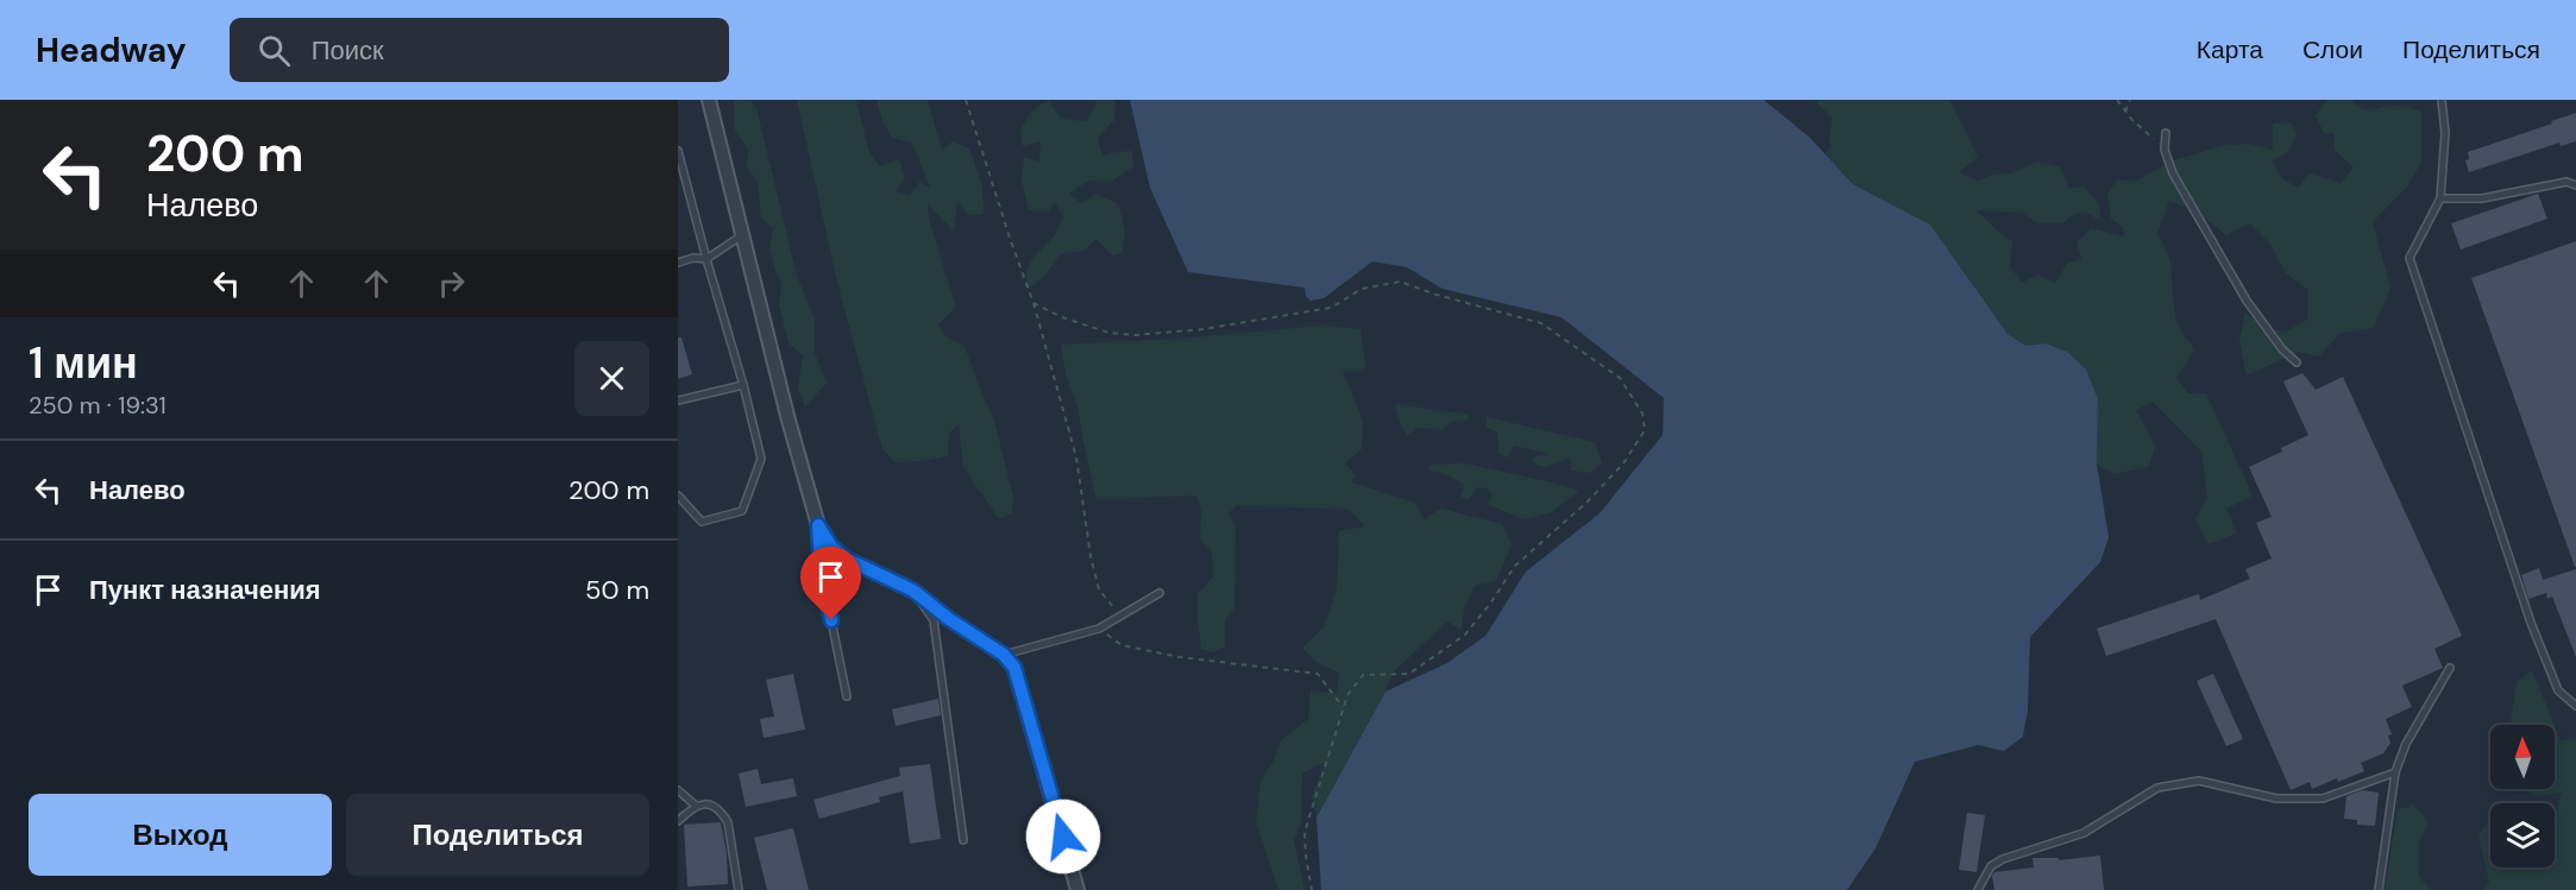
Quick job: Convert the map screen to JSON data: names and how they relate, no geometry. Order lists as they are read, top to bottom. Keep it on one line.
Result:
{"north":"top","page":{"header":"Headway","search":"Поиск","nav":["Карта","Слои","Поделиться"],"turn":["200 m","Налево"],"heading":["1 мин","250 m · 19:31"],"list":[{"name":"Налево","value":"200 m"},{"name":"Пункт назначения","value":"50 m"}],"buttons":["Выход","Поделиться"]}}
